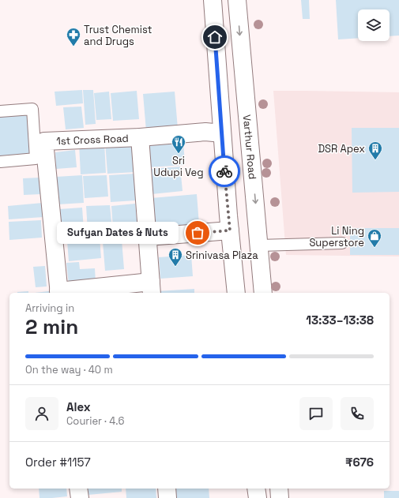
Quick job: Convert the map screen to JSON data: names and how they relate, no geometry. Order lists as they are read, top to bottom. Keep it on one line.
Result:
{"streets":{"street":["1st Cross Road","Varthur Road"]},"crossings":[["1st Cross Road","Varthur Road"]],"places":{"pharmacy":["Trust Chemist and Drugs"],"restaurant":["Sri Udupi Veg"],"building":["DSR Apex","Srinivasa Plaza"],"other":["Sufyan Dates & Nuts"],"shop":["Li Ning Superstore"]},"page":{"bubble":"Sufyan Dates & Nuts","heading":["2 min","Arriving in","13:33–13:38"],"panel":["Alex","Courier · 4.6","Order #1157","₹676"],"bar":"On the way · 40 m"}}
